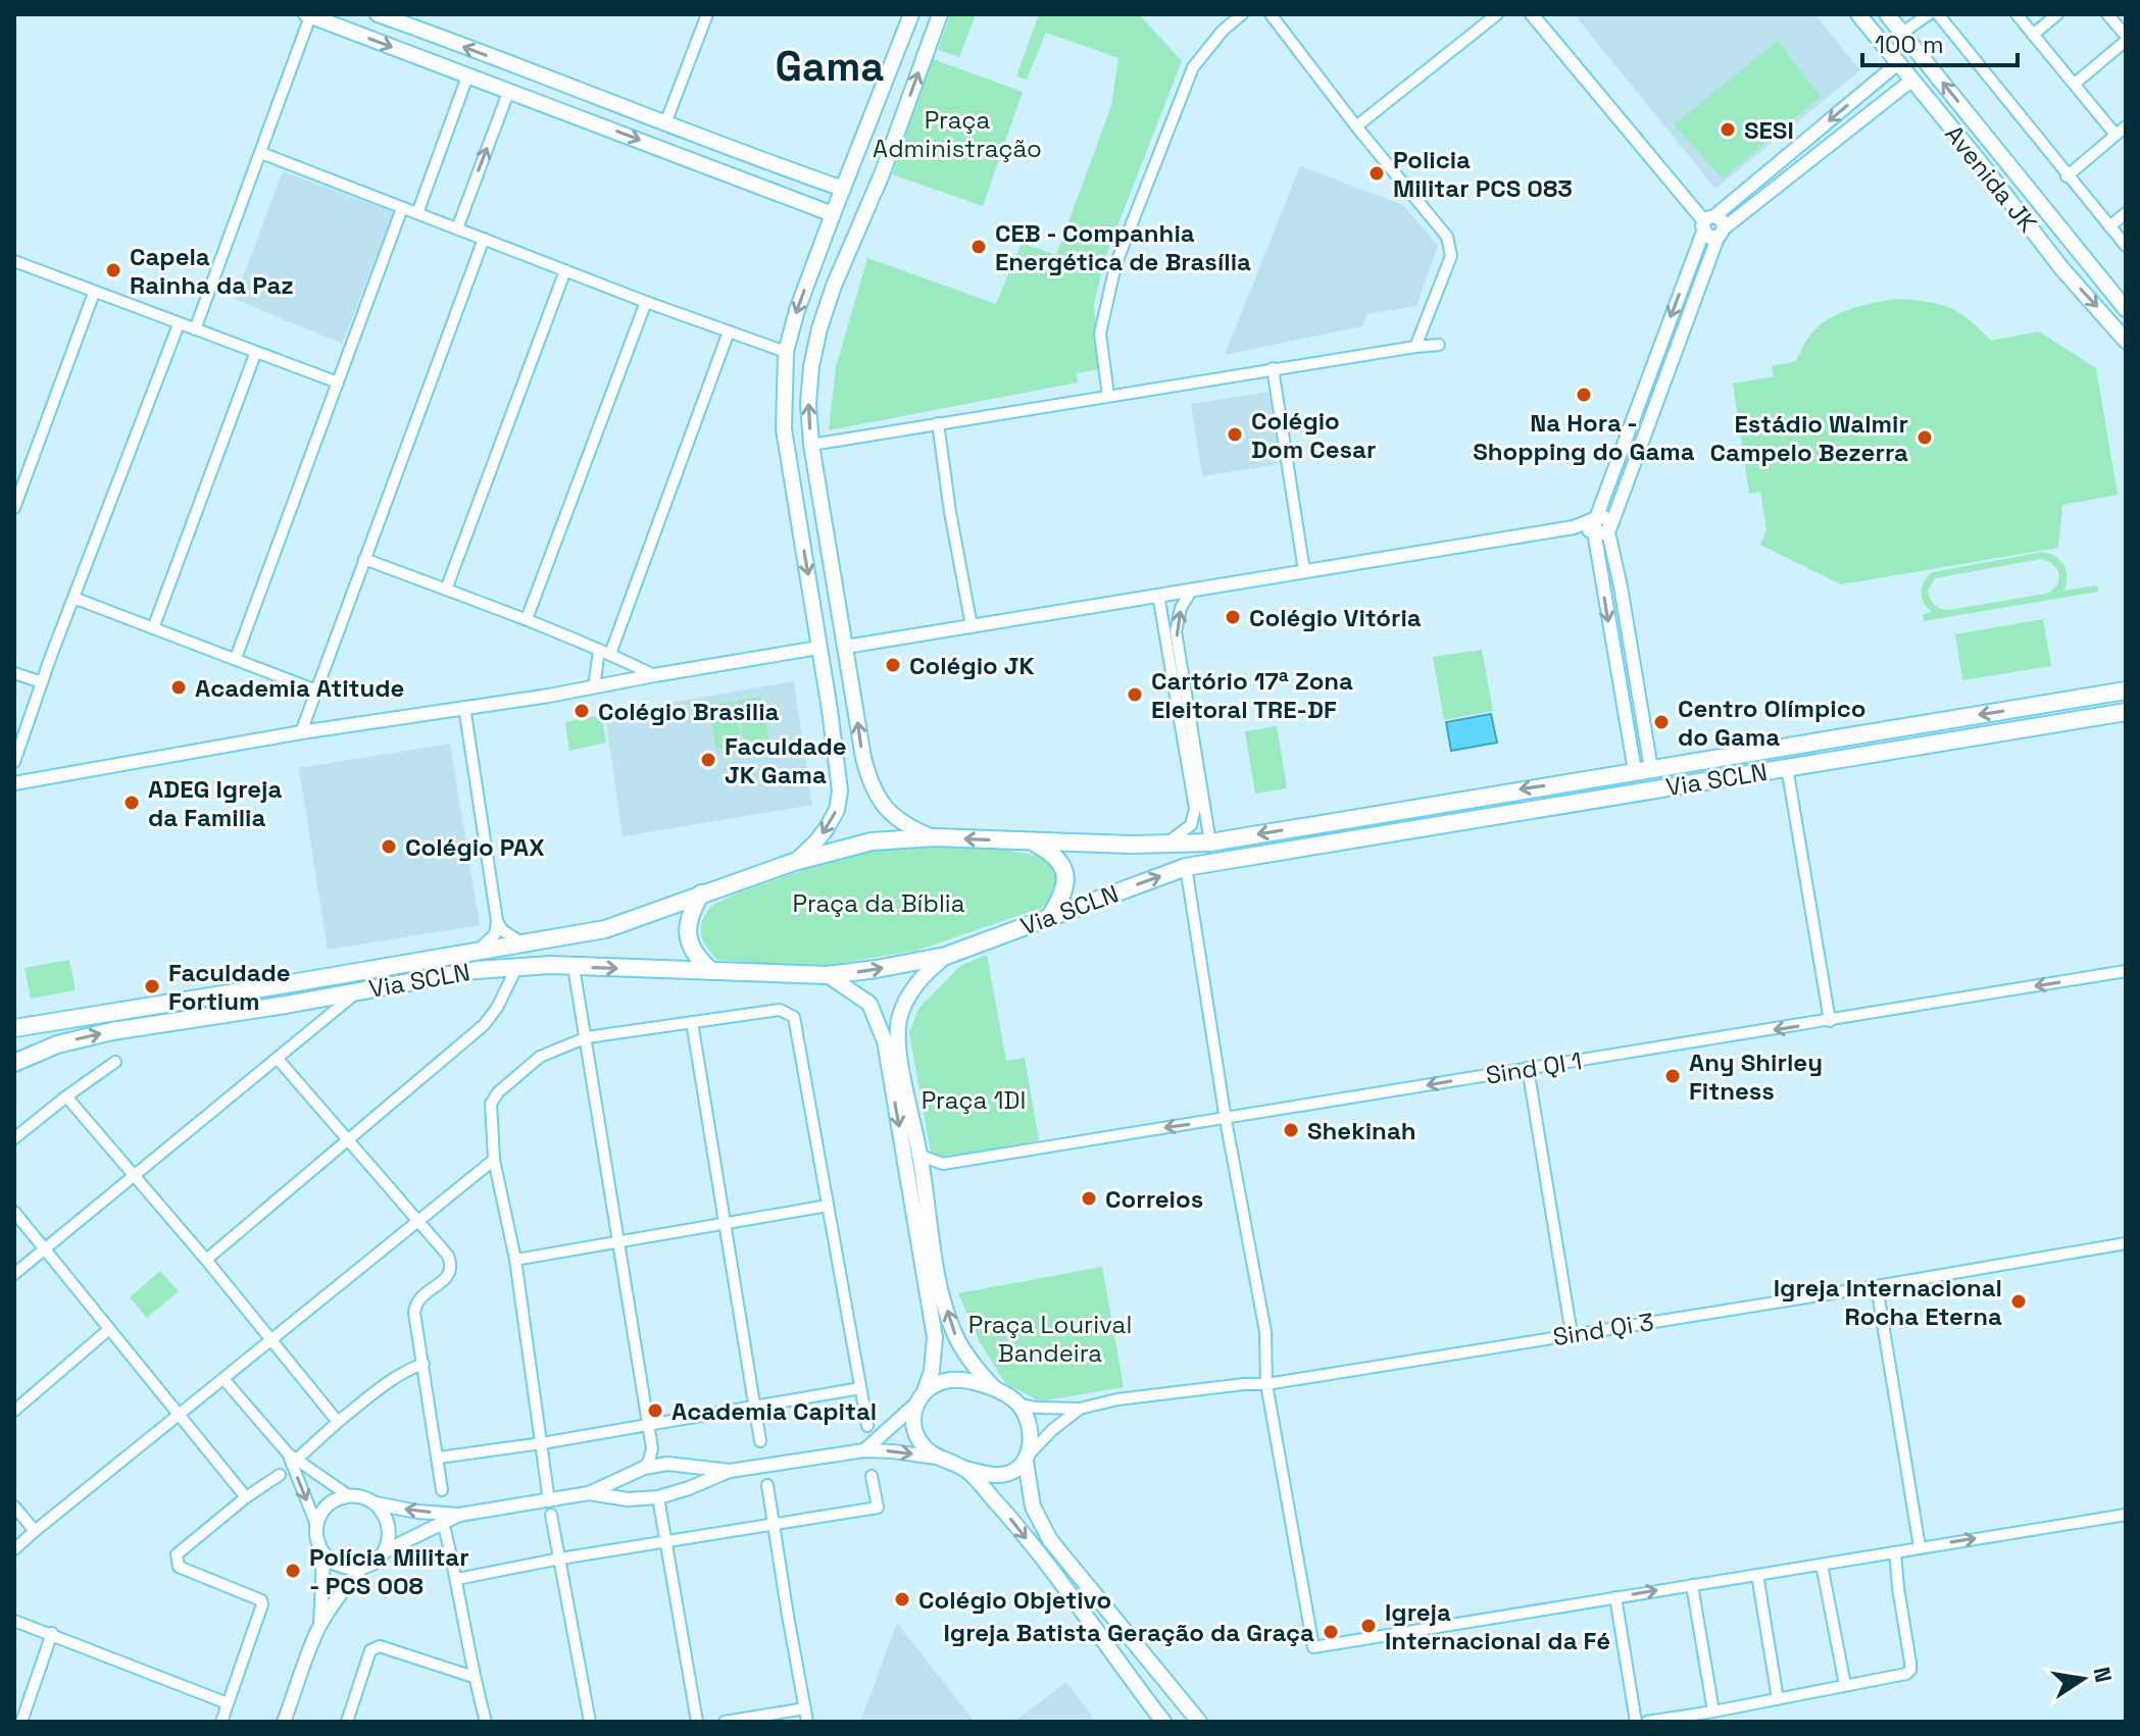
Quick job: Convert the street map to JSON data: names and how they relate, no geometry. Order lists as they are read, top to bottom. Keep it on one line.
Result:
{"streets":{"main road":["Avenida JK","Via SCLN"],"street":["Sind QI 1","Sind Qi 3"]},"one_way":["Sind QI 1"],"districts":["Gama"],"parks":["Praça Administração","Praça da Bíblia","Praça 1DI","Praça Lourival Bandeira"],"places":["SESI","Policia Militar PCS 083","CEB - Companhia Energética de Brasília","Capela Rainha da Paz","Na Hora - Shopping do Gama","Colégio Dom Cesar","Estádio Walmir Campelo Bezerra","Colégio Vitória","Colégio JK","Academia Atitude","Cartório 17ª Zona Eleitoral TRE-DF","Colégio Brasilia","Centro Olímpico do Gama","Faculdade JK Gama","ADEG Igreja da Familia","Colégio PAX","Faculdade Fortium","Any Shirley Fitness","Shekinah","Correios","Igreja Internacional Rocha Eterna","Academia Capital","Polícia Militar - PCS 008","Colégio Objetivo","Igreja Internacional da Fé","Igreja Batista Geração da Graça"],"scale_bar":"100 m","north":"right"}
